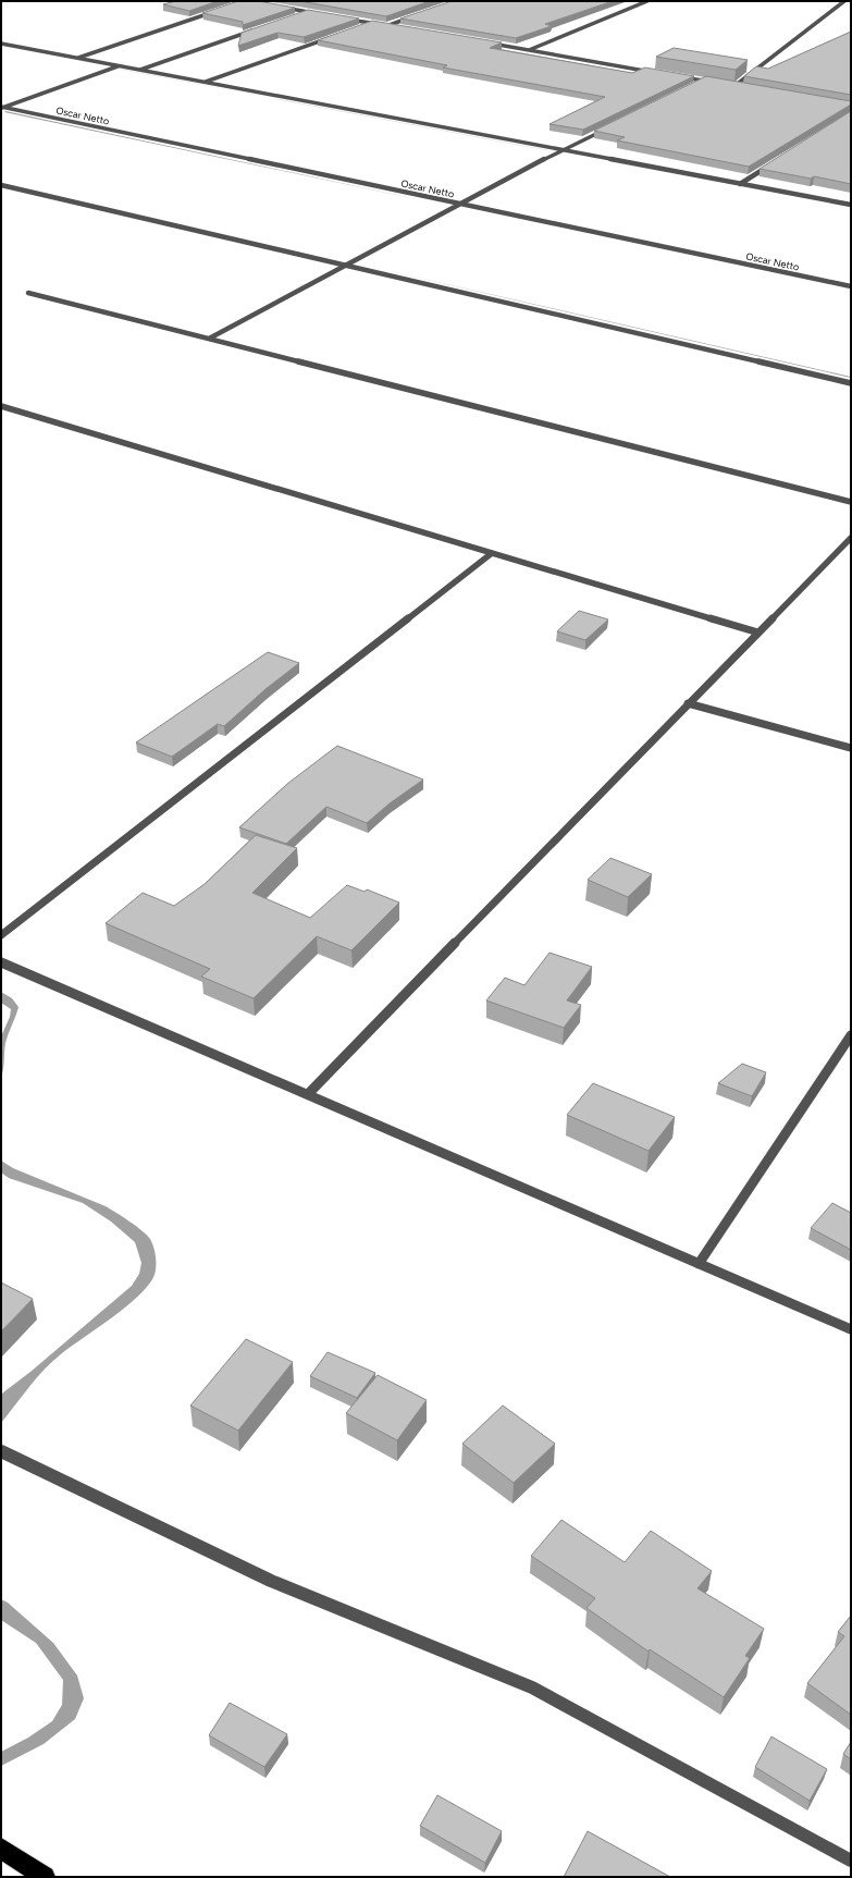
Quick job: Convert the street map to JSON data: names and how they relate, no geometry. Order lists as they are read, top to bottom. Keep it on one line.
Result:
{"streets":{"street":["Oscar Netto"]}}
